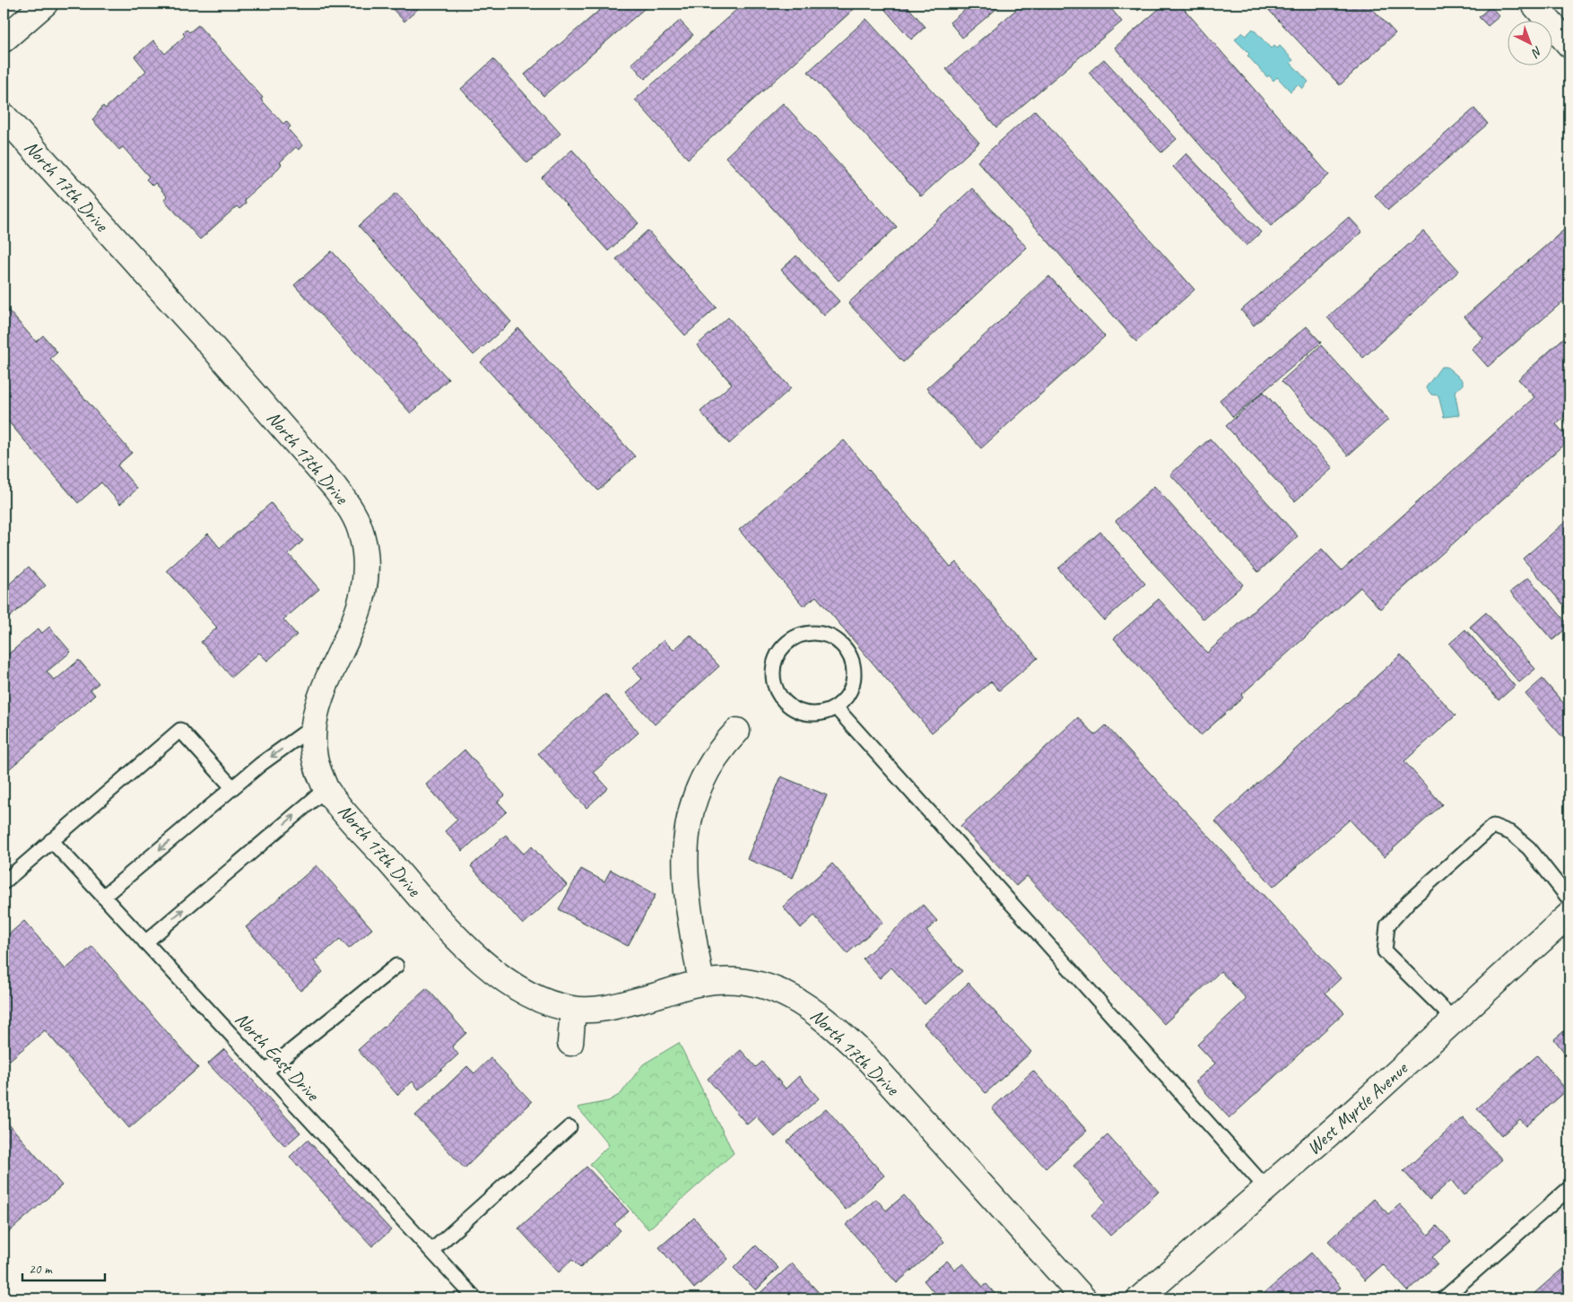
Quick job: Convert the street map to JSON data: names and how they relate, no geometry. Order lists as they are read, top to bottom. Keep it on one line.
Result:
{"streets":{"street":["North 17th Drive","West Myrtle Avenue"],"lane":["North East Drive"]},"scale_bar":"20 m","north":"bottom right"}
